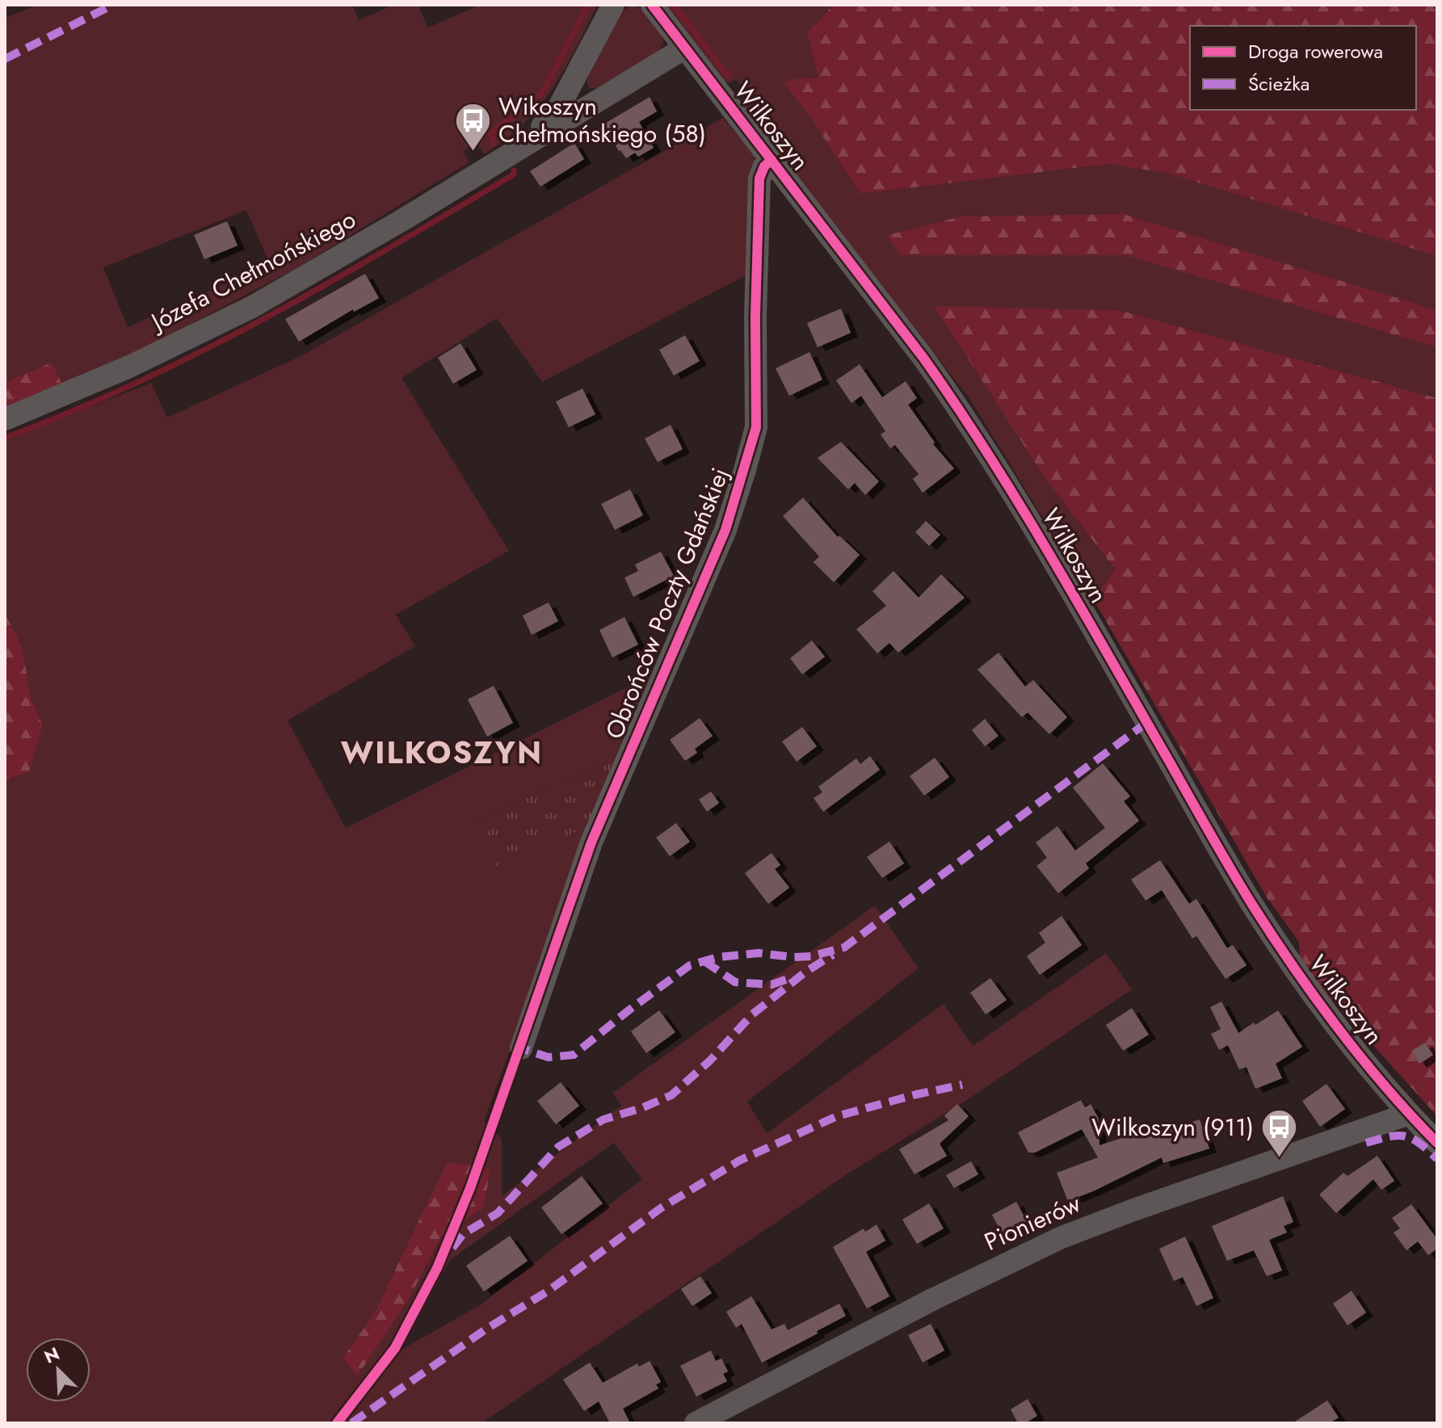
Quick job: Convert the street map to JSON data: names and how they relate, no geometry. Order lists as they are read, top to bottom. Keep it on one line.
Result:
{"streets":{"street":["Wilkoszyn","Józefa Chełmońskiego","Obrońców Poczty Gdańskiej","Pionierów"]},"crossings":[["Wilkoszyn","Józefa Chełmońskiego"],["Wilkoszyn","Obrońców Poczty Gdańskiej"],["Wilkoszyn","Pionierów"]],"districts":["WILKOSZYN"],"places":{"bus stop":["Wikoszyn Chełmońskiego (58)","Wilkoszyn (911)"]},"legend":["Droga rowerowa","Ścieżka"],"north":"top left"}
